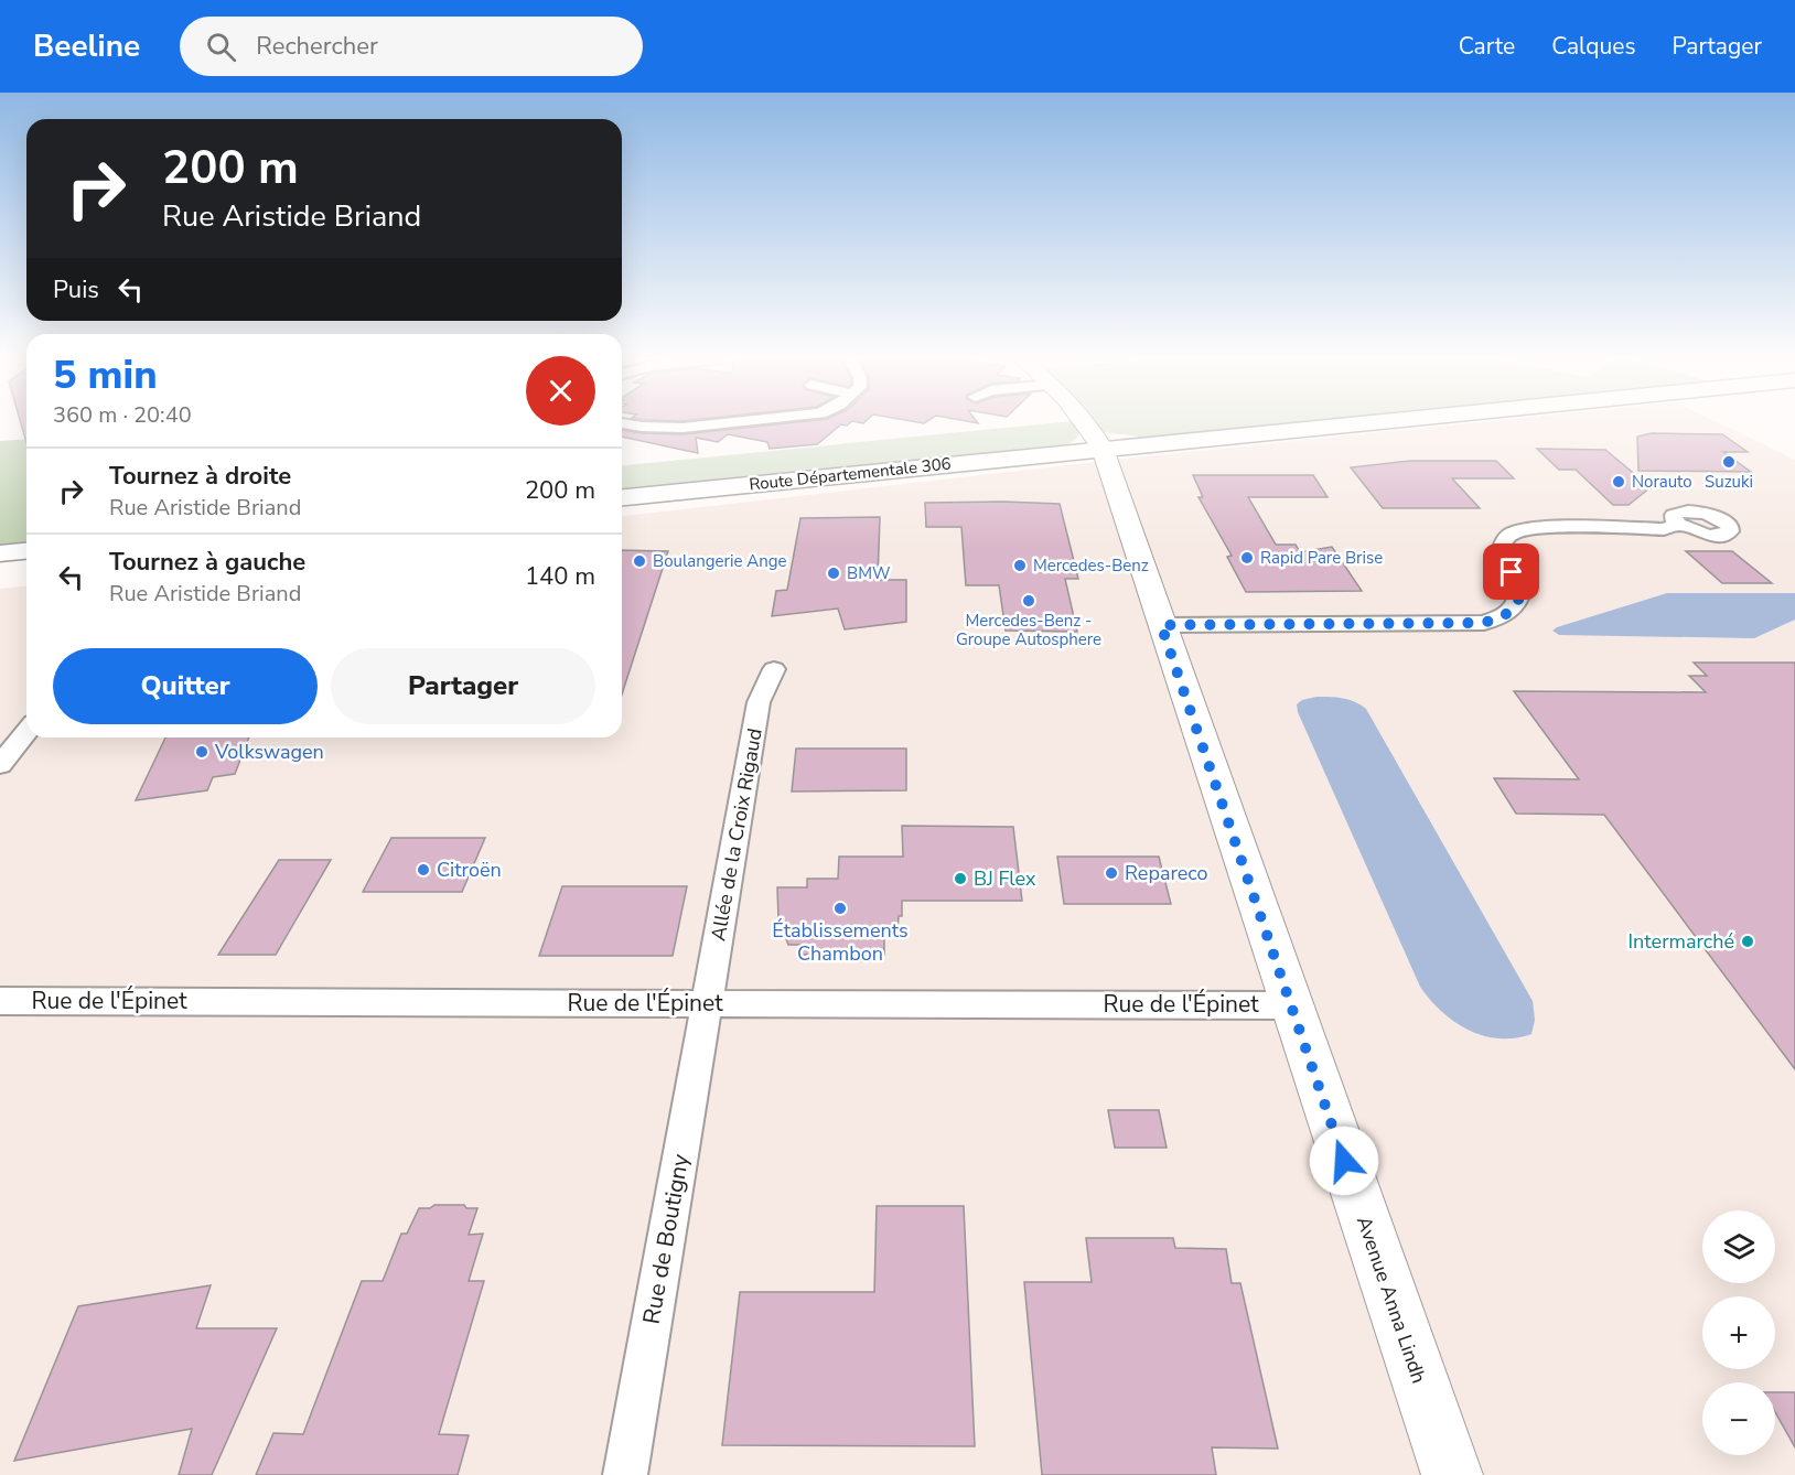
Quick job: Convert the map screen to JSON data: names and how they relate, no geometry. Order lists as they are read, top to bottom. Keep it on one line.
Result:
{"streets":{"main road":["Route Départementale 306","Avenue Anna Lindh"],"street":["Allée de la Croix Rigaud","Rue de l'Épinet","Rue de Boutigny"]},"crossings":[["Route Départementale 306","Avenue Anna Lindh"],["Allée de la Croix Rigaud","Rue de l'Épinet"],["Allée de la Croix Rigaud","Rue de Boutigny"],["Rue de l'Épinet","Rue de Boutigny"],["Rue de l'Épinet","Avenue Anna Lindh"]],"places":["Suzuki","Norauto","Rapid Pare Brise","Boulangerie Ange","Mercedes-Benz","BMW","Mercedes-Benz - Groupe Autosphere","Volkswagen","Citroën","Repareco","BJ Flex","Établissements Chambon","Intermarché"],"page":{"header":"Beeline","search":"Rechercher","nav":["Carte","Calques","Partager"],"turn":["200 m","Rue Aristide Briand"],"then":"Puis","heading":["5 min","360 m · 20:40"],"list":[{"name":"Tournez à droite","note":"Rue Aristide Briand","value":"200 m"},{"name":"Tournez à gauche","note":"Rue Aristide Briand","value":"140 m"}],"buttons":["Quitter","Partager"],"map_buttons":["+","−"]}}
